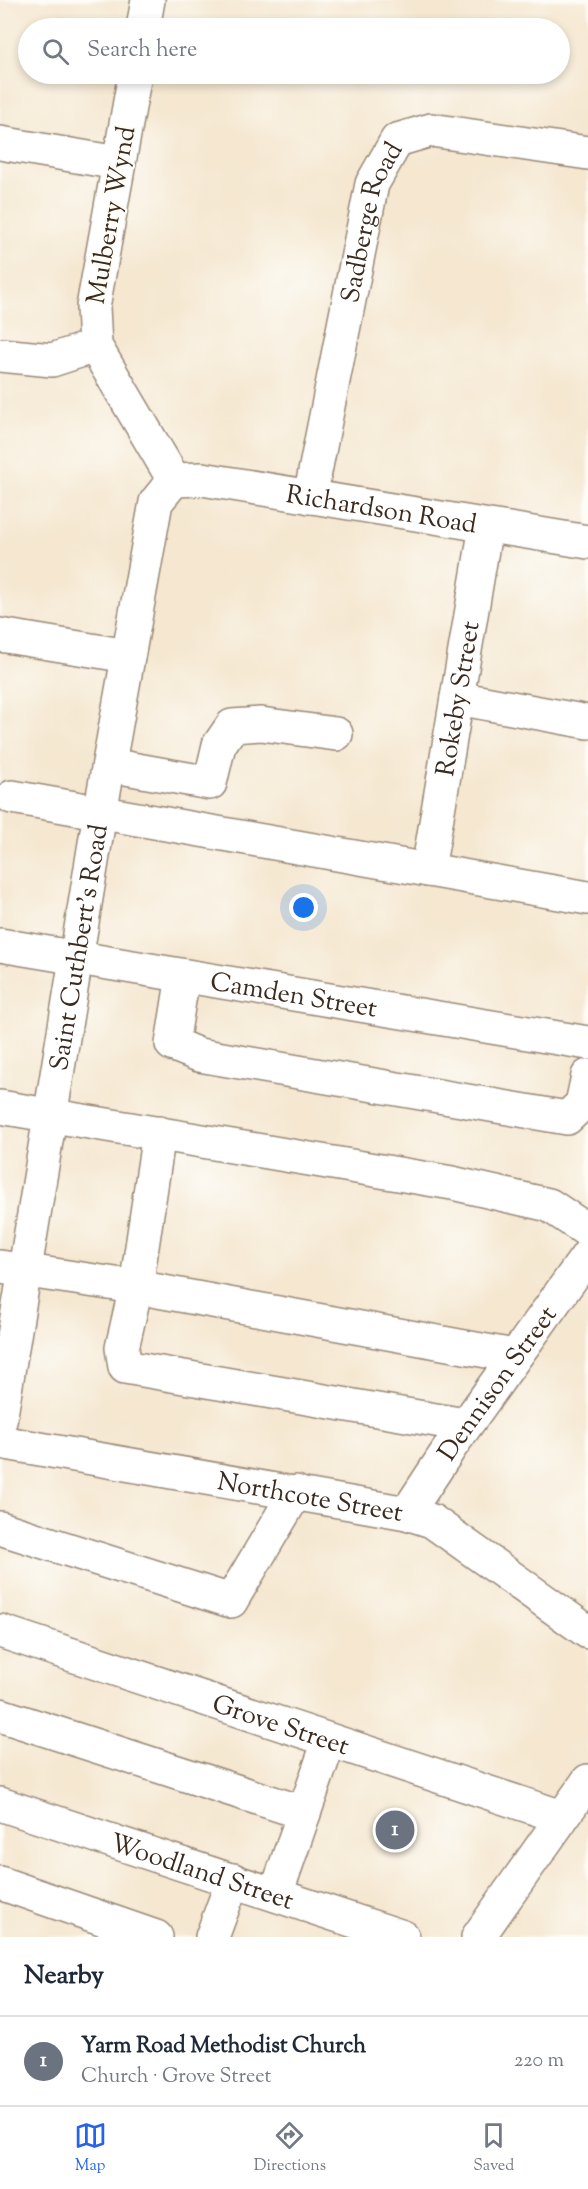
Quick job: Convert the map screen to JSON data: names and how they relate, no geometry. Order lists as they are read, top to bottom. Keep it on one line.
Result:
{"streets":{"street":["Mulberry Wynd","Sadberge Road","Richardson Road","Rokeby Street","Saint Cuthbert's Road","Camden Street","Dennison Street","Northcote Street","Grove Street","Woodland Street"]},"crossings":[["Mulberry Wynd","Richardson Road"],["Mulberry Wynd","Saint Cuthbert's Road"],["Sadberge Road","Richardson Road"],["Richardson Road","Rokeby Street"],["Richardson Road","Saint Cuthbert's Road"],["Saint Cuthbert's Road","Camden Street"],["Dennison Street","Northcote Street"]],"page":{"search":"Search here","pins":"1","heading":"Nearby","list":[{"mark":"1","name":"Yarm Road Methodist Church","note":"Church · Grove Street","value":"220 m"}],"nav":["Map","Directions","Saved"]}}
